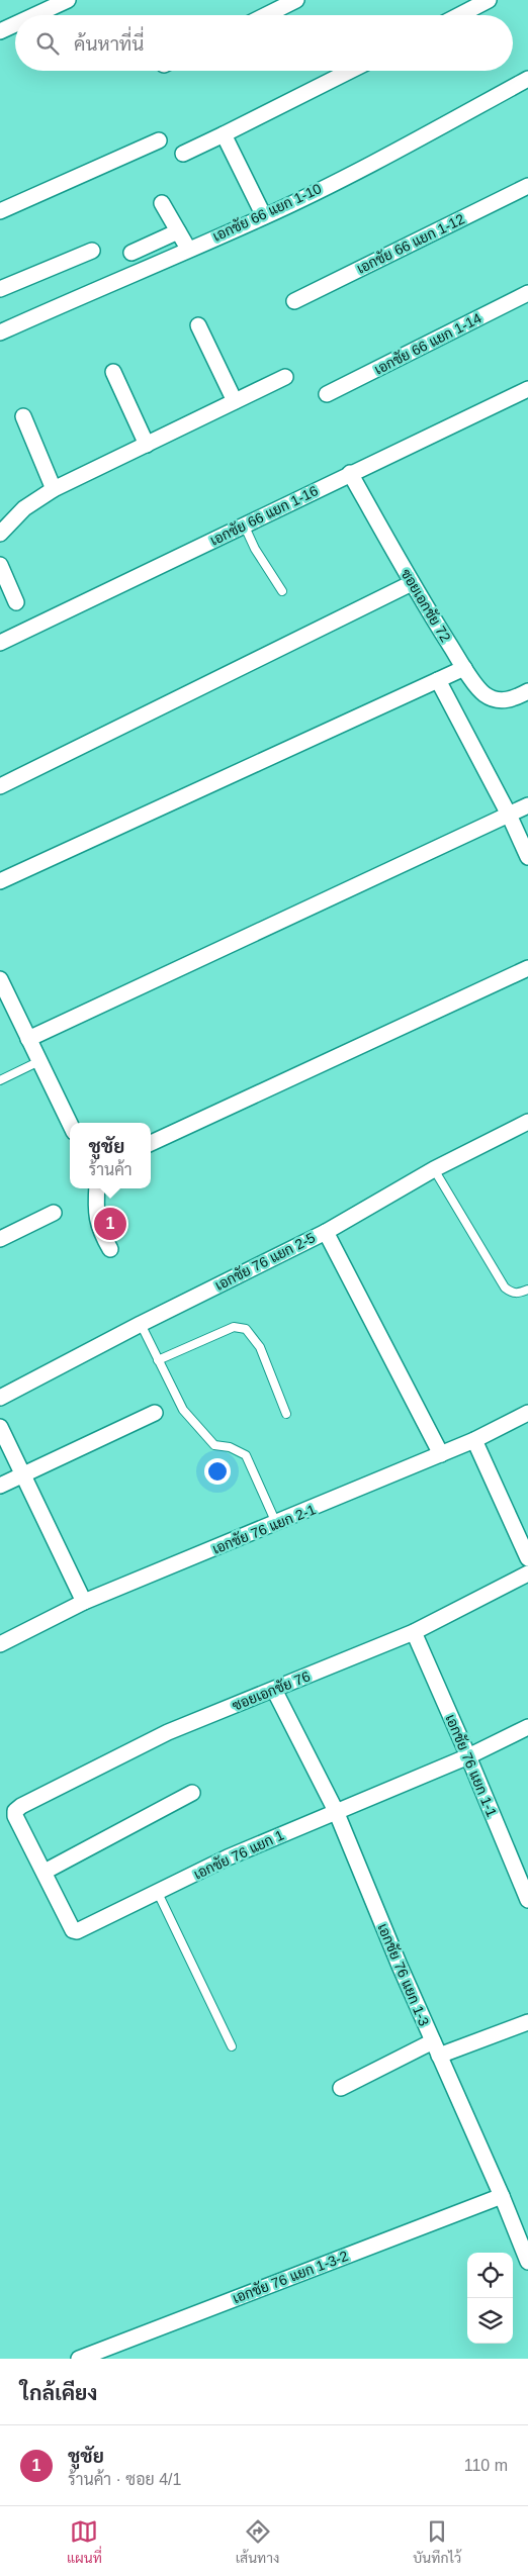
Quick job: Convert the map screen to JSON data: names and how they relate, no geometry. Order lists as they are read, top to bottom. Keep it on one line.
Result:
{"streets":{"street":["เอกชัย 66 แยก 1-10","เอกชัย 66 แยก 1-12","เอกชัย 66 แยก 1-14","เอกชัย 66 แยก 1-16","ซอยเอกชัย 72","เอกชัย 76 แยก 2-5","เอกชัย 76 แยก 2-1","ซอยเอกชัย 76","เอกชัย 76 แยก 1-1","เอกชัย 76 แยก 1","เอกชัย 76 แยก 1-3","เอกชัย 76 แยก 1-3-2"]},"crossings":[["เอกชัย 66 แยก 1-16","ซอยเอกชัย 72"],["ซอยเอกชัย 76","เอกชัย 76 แยก 1-1"],["ซอยเอกชัย 76","เอกชัย 76 แยก 1"],["ซอยเอกชัย 76","เอกชัย 76 แยก 1-3"],["เอกชัย 76 แยก 1-1","เอกชัย 76 แยก 1"],["เอกชัย 76 แยก 1","เอกชัย 76 แยก 1-3"],["เอกชัย 76 แยก 1-3","เอกชัย 76 แยก 1-3-2"]],"page":{"search":"ค้นหาที่นี่","popup":["ชูชัย","ร้านค้า"],"pins":"1","heading":"ใกล้เคียง","list":[{"mark":"1","name":"ชูชัย","note":"ร้านค้า · ซอย 4/1","value":"110 m"}],"nav":["แผนที่","เส้นทาง","บันทึกไว้"]}}
